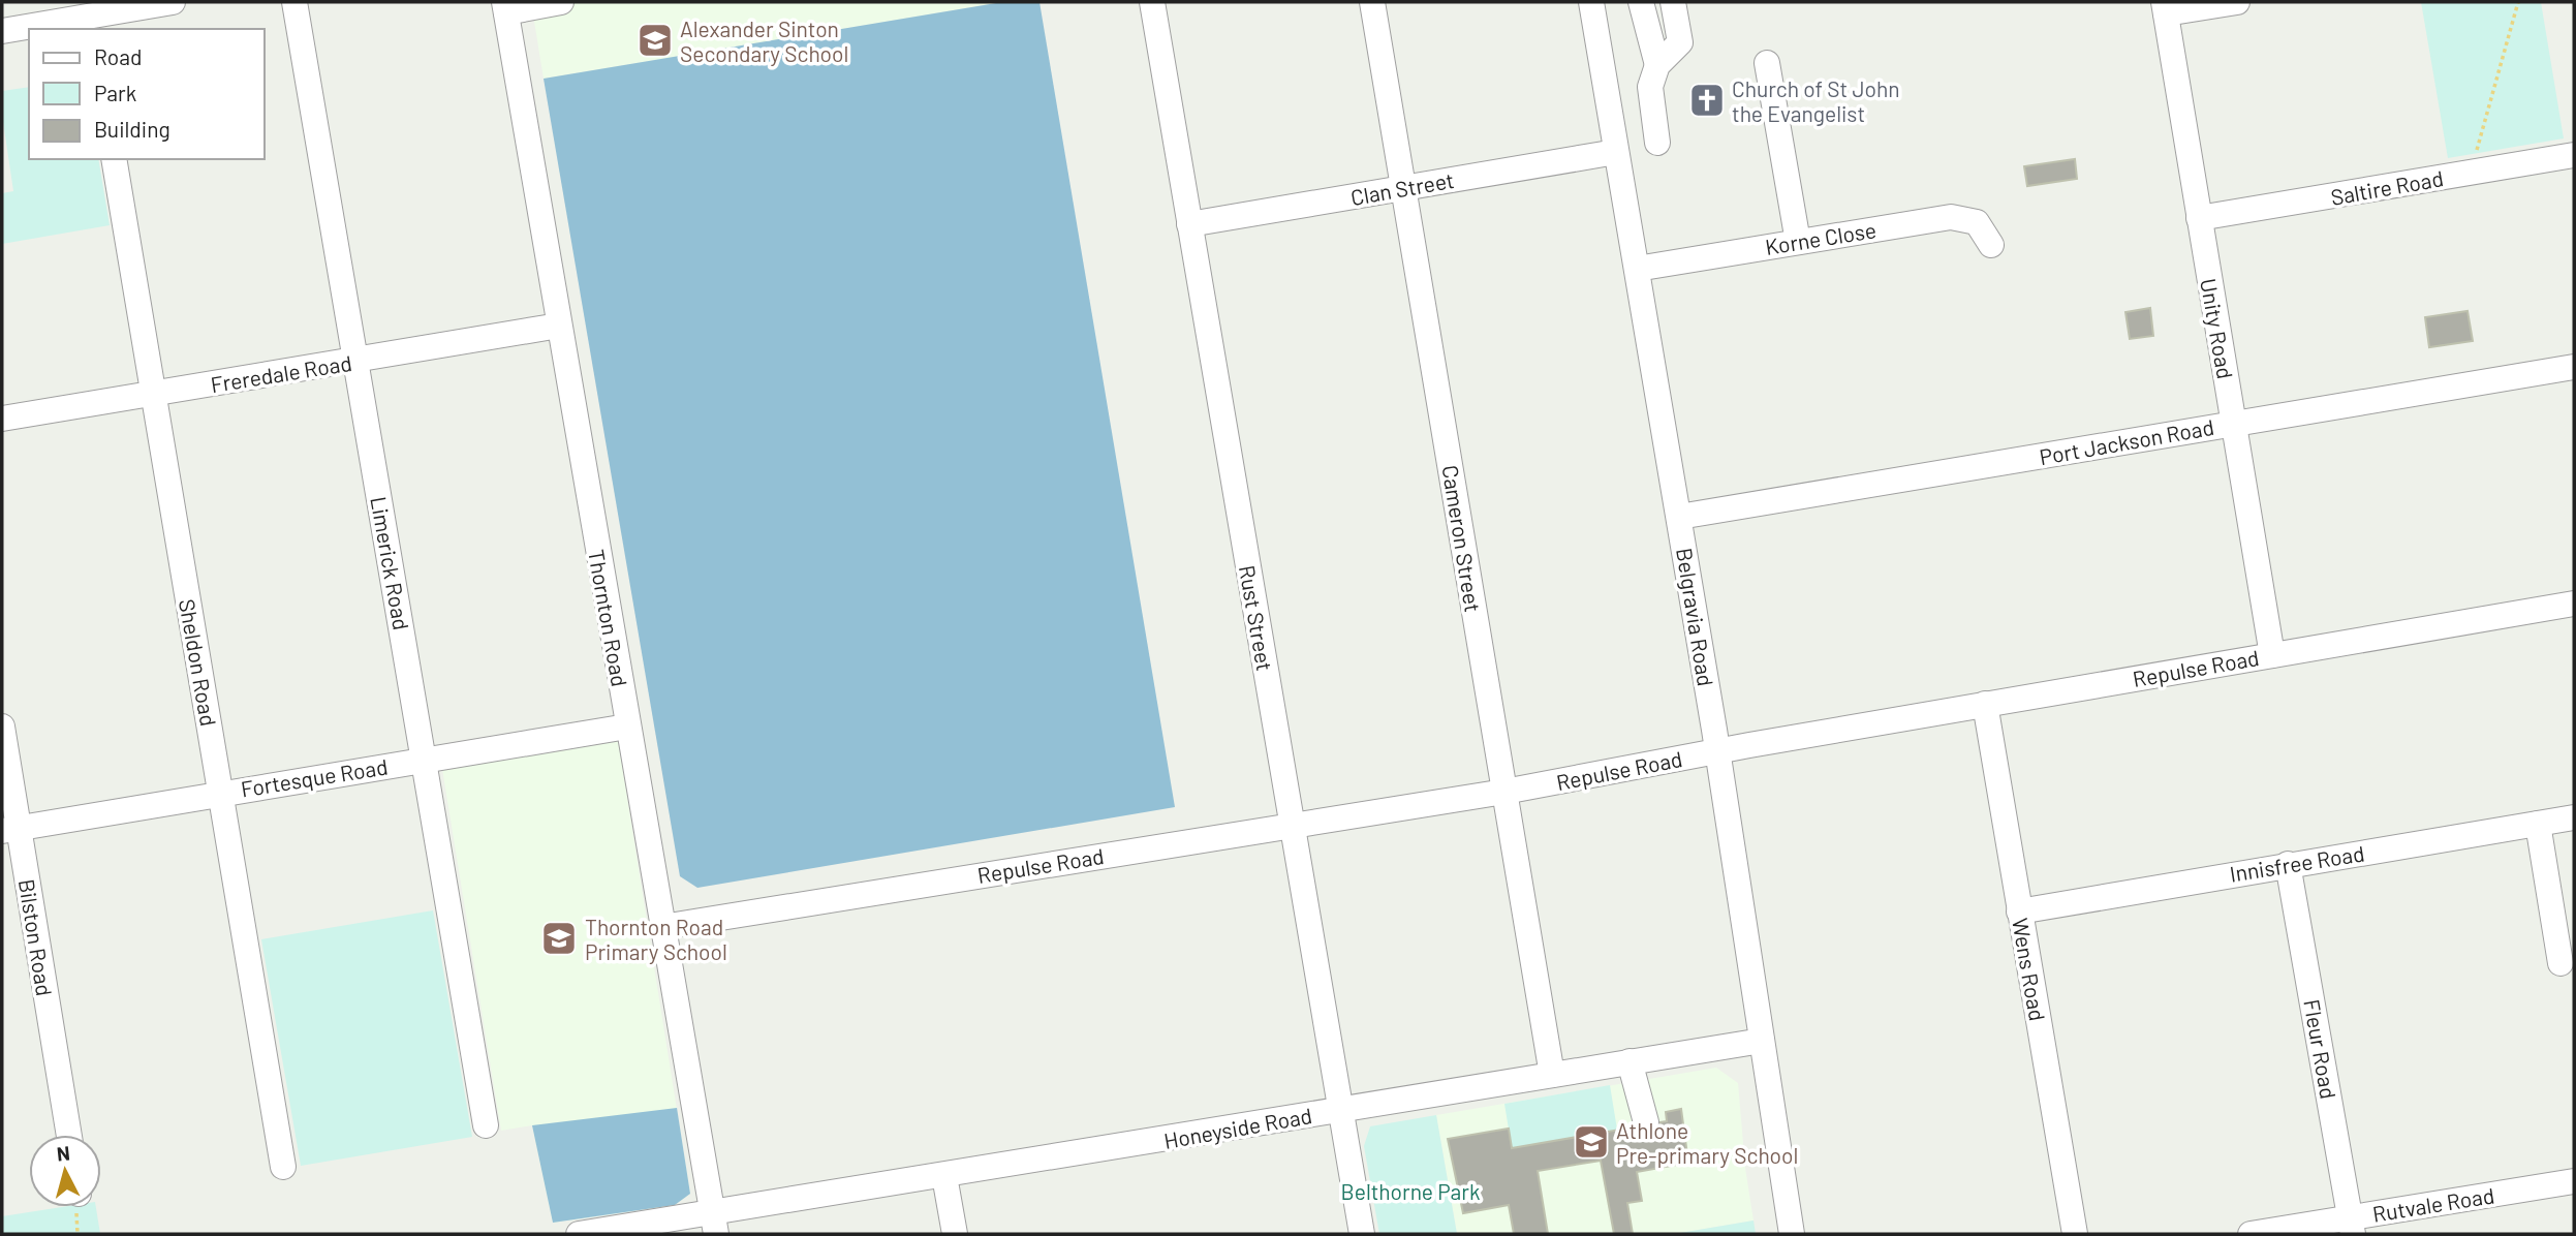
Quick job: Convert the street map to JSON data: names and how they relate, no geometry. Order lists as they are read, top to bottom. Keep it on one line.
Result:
{"streets":{"street":["Saltire Road","Clan Street","Korne Close","Unity Road","Freredale Road","Port Jackson Road","Cameron Street","Limerick Road","Belgravia Road","Thornton Road","Rust Street","Sheldon Road","Repulse Road","Fortesque Road","Innisfree Road","Bilston Road","Wens Road","Fleur Road","Honeyside Road","Rutvale Road"]},"crossings":[["Saltire Road","Unity Road"],["Clan Street","Cameron Street"],["Clan Street","Belgravia Road"],["Clan Street","Rust Street"],["Korne Close","Belgravia Road"],["Unity Road","Port Jackson Road"],["Unity Road","Repulse Road"],["Freredale Road","Limerick Road"],["Freredale Road","Thornton Road"],["Freredale Road","Sheldon Road"],["Port Jackson Road","Belgravia Road"],["Cameron Street","Repulse Road"],["Cameron Street","Honeyside Road"],["Limerick Road","Fortesque Road"],["Belgravia Road","Repulse Road"],["Belgravia Road","Honeyside Road"],["Thornton Road","Repulse Road"],["Thornton Road","Fortesque Road"],["Thornton Road","Honeyside Road"],["Rust Street","Repulse Road"],["Rust Street","Honeyside Road"],["Sheldon Road","Fortesque Road"],["Repulse Road","Wens Road"],["Fortesque Road","Bilston Road"],["Innisfree Road","Wens Road"],["Innisfree Road","Fleur Road"],["Fleur Road","Rutvale Road"]],"parks":["Belthorne Park"],"places":{"school or university":["Alexander Sinton Secondary School","Thornton Road Primary School","Athlone Pre-primary School"],"church":["Church of St John the Evangelist"]},"legend":["Road","Park","Building"],"north":"top"}
